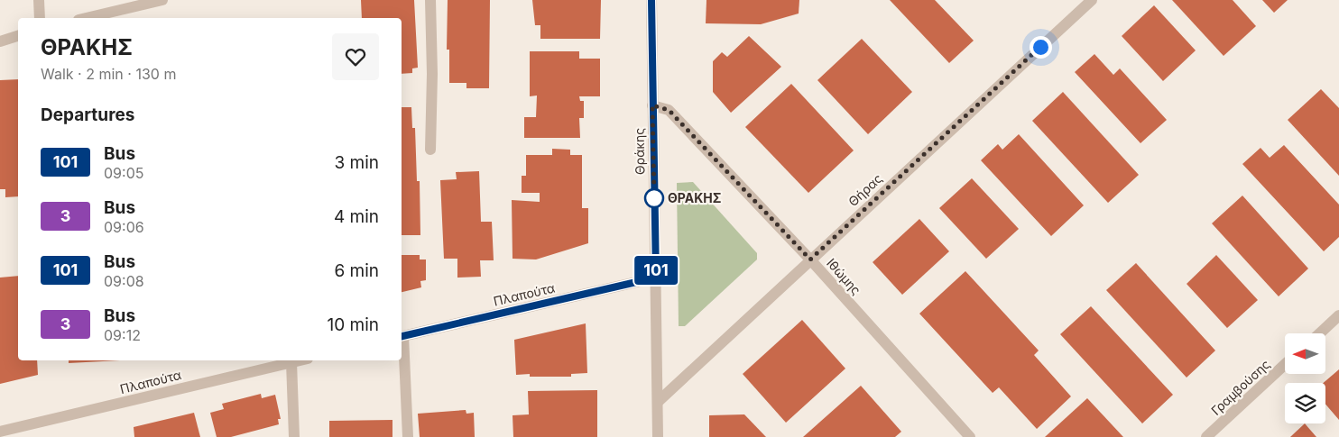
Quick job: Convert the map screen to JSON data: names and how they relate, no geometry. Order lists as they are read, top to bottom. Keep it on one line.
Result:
{"streets":{"street":["Θράκης","Θήρας","Ιθώμης","Πλαπούτα","Γραμβούσης"]},"crossings":[["Θράκης","Θήρας"],["Θράκης","Ιθώμης"],["Θράκης","Πλαπούτα"],["Θήρας","Ιθώμης"]],"places":["ΘΡΑΚΗΣ"],"lines":["bus line 101"],"north":"left","page":{"on_map":"101","heading":[["ΘΡΑΚΗΣ","Walk · 2 min · 130 m"],"Departures"],"list":[{"mark":"101","name":"Bus","note":"09:05","value":"3 min"},{"mark":"3","name":"Bus","note":"09:06","value":"4 min"},{"mark":"101","name":"Bus","note":"09:08","value":"6 min"},{"mark":"3","name":"Bus","note":"09:12","value":"10 min"}]}}
